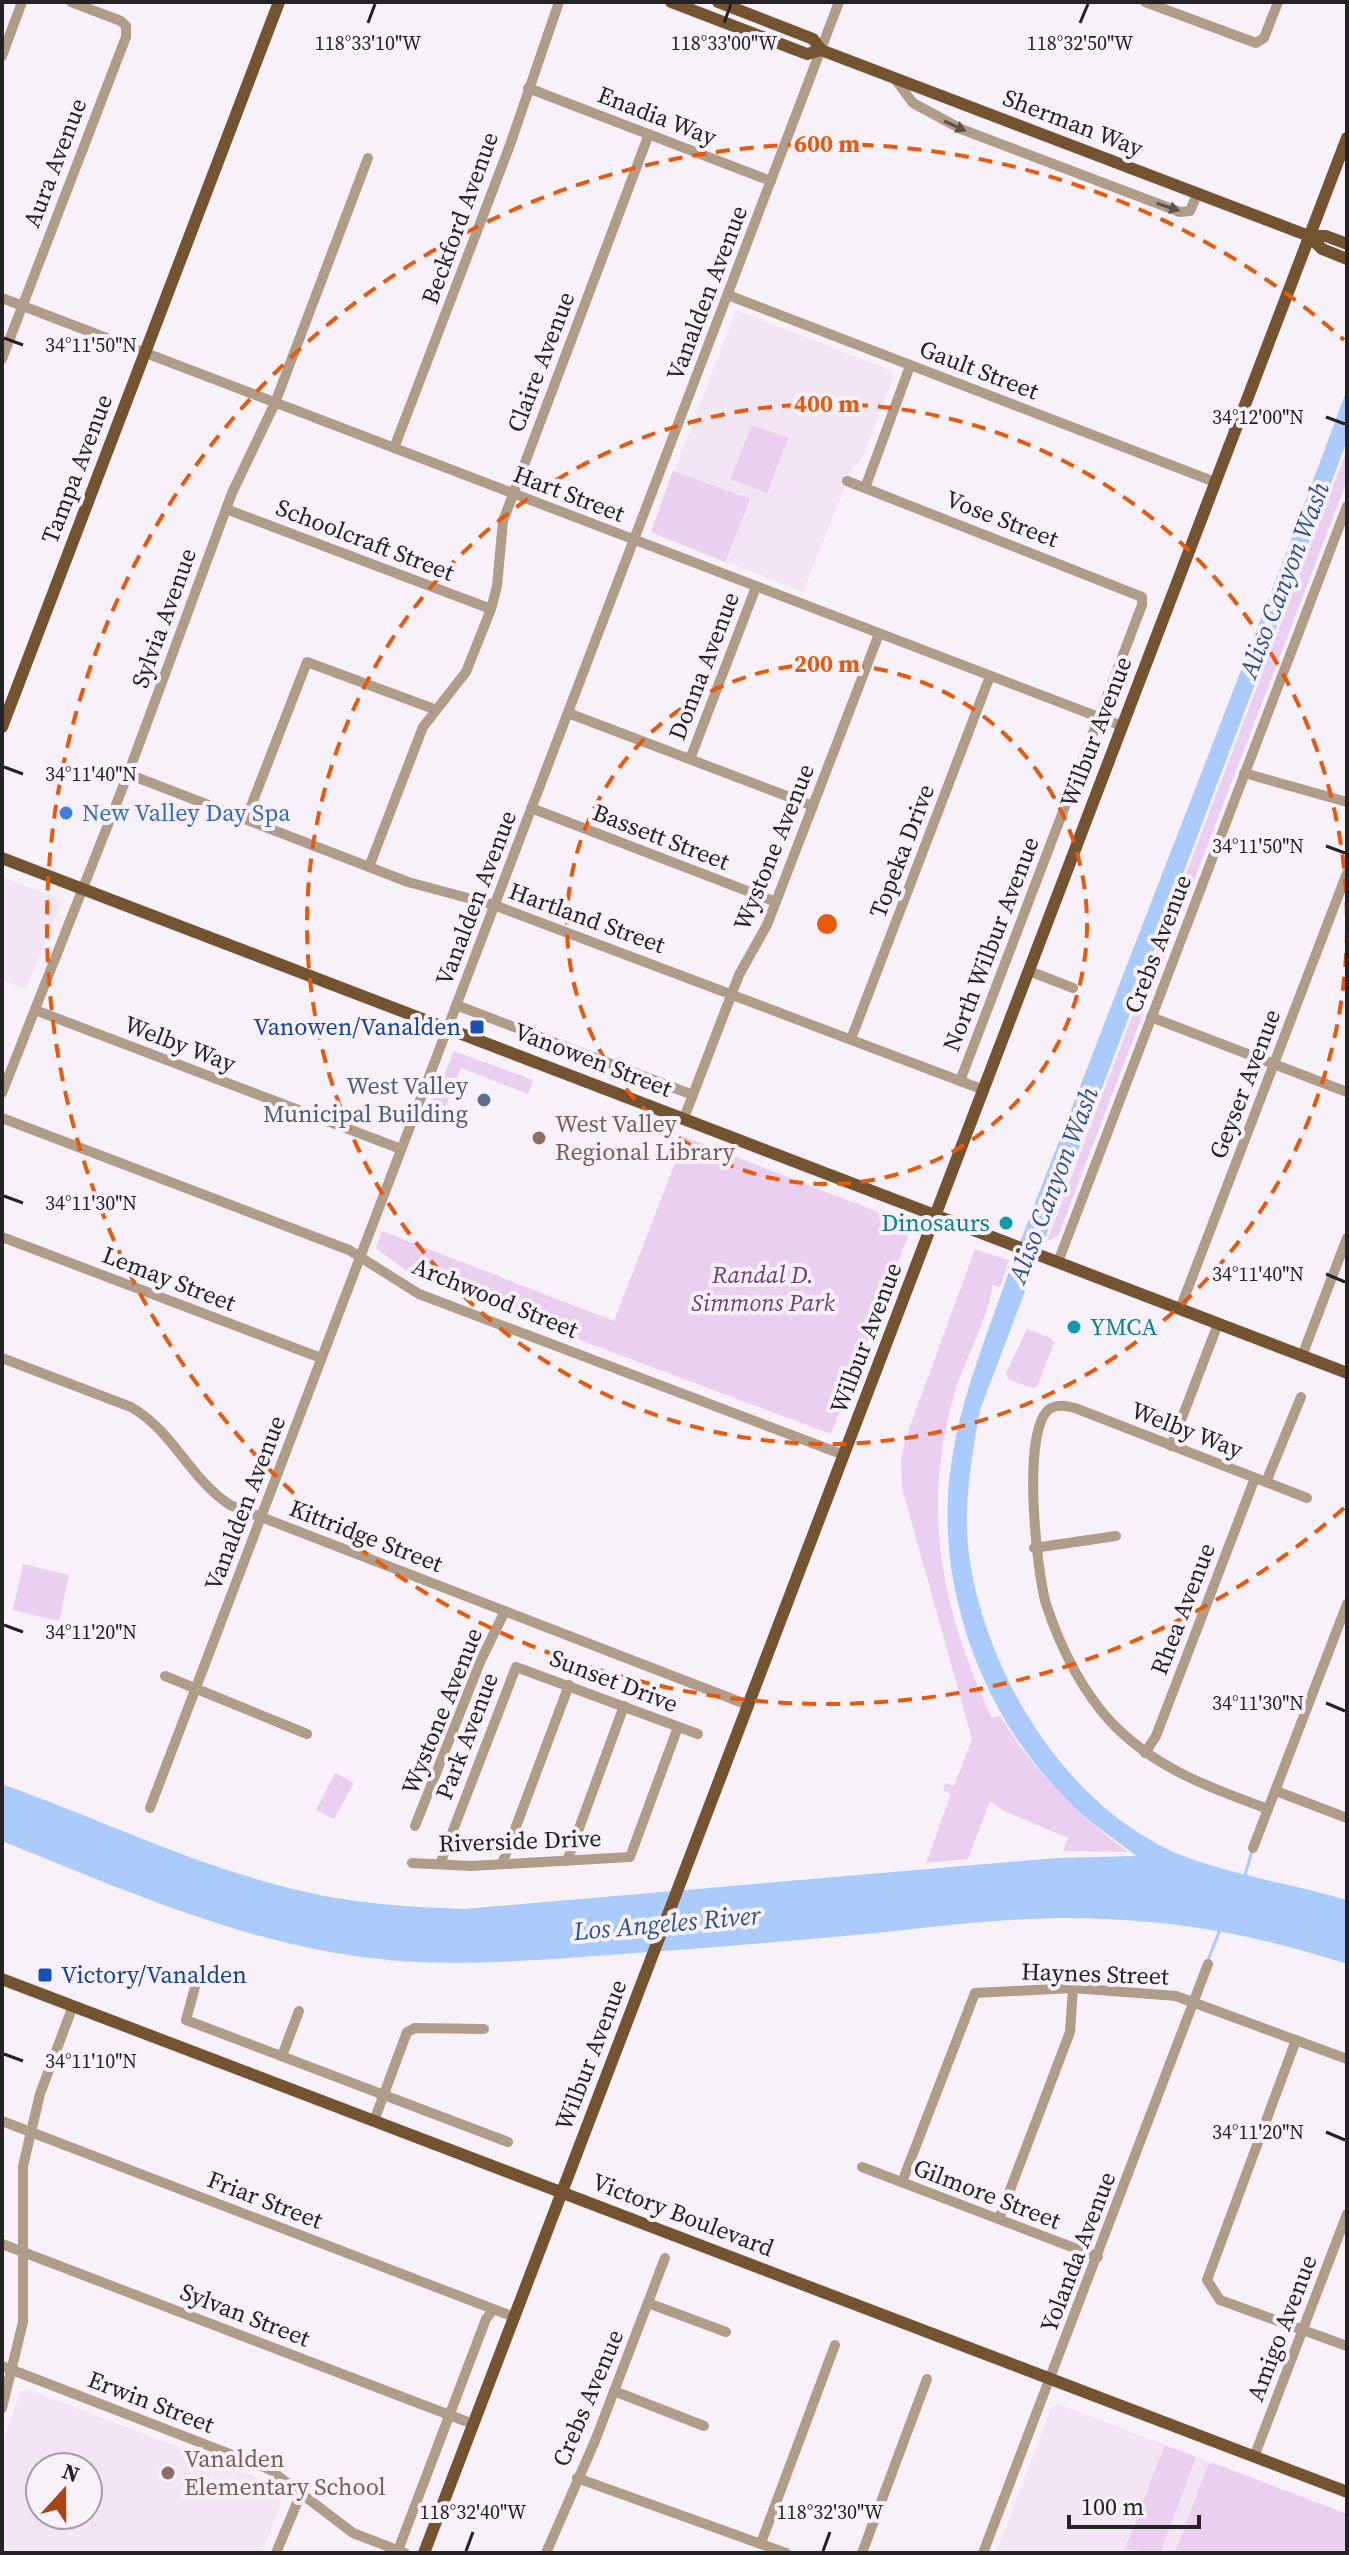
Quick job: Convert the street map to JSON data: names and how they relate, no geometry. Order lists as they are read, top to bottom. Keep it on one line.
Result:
{"streets":{"main road":["Sherman Way","Tampa Avenue","Wilbur Avenue","Vanowen Street","Victory Boulevard"],"street":["Enadia Way","Aura Avenue","Beckford Avenue","Vanalden Avenue","Claire Avenue","Gault Street","Hart Street","Vose Street","Schoolcraft Street","Sylvia Avenue","Donna Avenue","Bassett Street","Wystone Avenue","Topeka Drive","Hartland Street","North Wilbur Avenue","Crebs Avenue","Welby Way","Geyser Avenue","Lemay Street","Archwood Street","Kittridge Street","Rhea Avenue","Sunset Drive","Park Avenue","Riverside Drive","Haynes Street","Gilmore Street","Friar Street","Yolanda Avenue","Sylvan Street","Amigo Avenue","Erwin Street"]},"crossings":[["Enadia Way","Beckford Avenue"],["Enadia Way","Vanalden Avenue"],["Enadia Way","Claire Avenue"],["Sherman Way","Vanalden Avenue"],["Sherman Way","Wilbur Avenue"],["Aura Avenue","Hart Street"],["Beckford Avenue","Hart Street"],["Vanalden Avenue","Gault Street"],["Vanalden Avenue","Hart Street"],["Vanalden Avenue","Bassett Street"],["Vanalden Avenue","Hartland Street"],["Vanalden Avenue","Welby Way"],["Vanalden Avenue","Vanowen Street"],["Vanalden Avenue","Lemay Street"],["Vanalden Avenue","Archwood Street"],["Vanalden Avenue","Kittridge Street"],["Claire Avenue","Hart Street"],["Claire Avenue","Schoolcraft Street"],["Claire Avenue","Hartland Street"],["Gault Street","Wilbur Avenue"],["Tampa Avenue","Hart Street"],["Hart Street","Sylvia Avenue"],["Hart Street","Donna Avenue"],["Hart Street","Wilbur Avenue"],["Hart Street","Wystone Avenue"],["Hart Street","Topeka Drive"],["Hart Street","North Wilbur Avenue"],["Vose Street","North Wilbur Avenue"],["Schoolcraft Street","Sylvia Avenue"],["Sylvia Avenue","Hartland Street"],["Sylvia Avenue","Welby Way"],["Sylvia Avenue","Vanowen Street"],["Wilbur Avenue","Hartland Street"],["Wilbur Avenue","Vanowen Street"],["Wilbur Avenue","Archwood Street"],["Wilbur Avenue","Kittridge Street"],["Wilbur Avenue","Friar Street"],["Wilbur Avenue","Victory Boulevard"],["Wilbur Avenue","Sylvan Street"],["Bassett Street","Wystone Avenue"],["Wystone Avenue","Hartland Street"],["Wystone Avenue","Vanowen Street"],["Wystone Avenue","Kittridge Street"],["Topeka Drive","Hartland Street"],["Hartland Street","North Wilbur Avenue"],["Crebs Avenue","Vanowen Street"],["Welby Way","Rhea Avenue"],["Vanowen Street","Geyser Avenue"],["Sunset Drive","Park Avenue"],["Sunset Drive","Riverside Drive"],["Park Avenue","Riverside Drive"],["Haynes Street","Gilmore Street"],["Haynes Street","Yolanda Avenue"],["Gilmore Street","Yolanda Avenue"],["Victory Boulevard","Yolanda Avenue"],["Victory Boulevard","Amigo Avenue"]],"water":["Aliso Canyon Wash","Los Angeles River"],"parks":["Randal D. Simmons Park"],"places":{"other":["New Valley Day Spa","West Valley Municipal Building","West Valley Regional Library","Dinosaurs","YMCA","Vanalden Elementary School"],"transit":["Vanowen/Vanalden","Victory/Vanalden"]},"scale_bar":"100 m","north":"top","coordinates":["118°33'10\"W","118°33'00\"W","118°32'50\"W","34°11'50\"N","34°12'00\"N","34°11'40\"N","34°11'30\"N","34°11'20\"N","34°11'10\"N","118°32'40\"W","118°32'30\"W"],"rings":["600 m","400 m","200 m"]}
